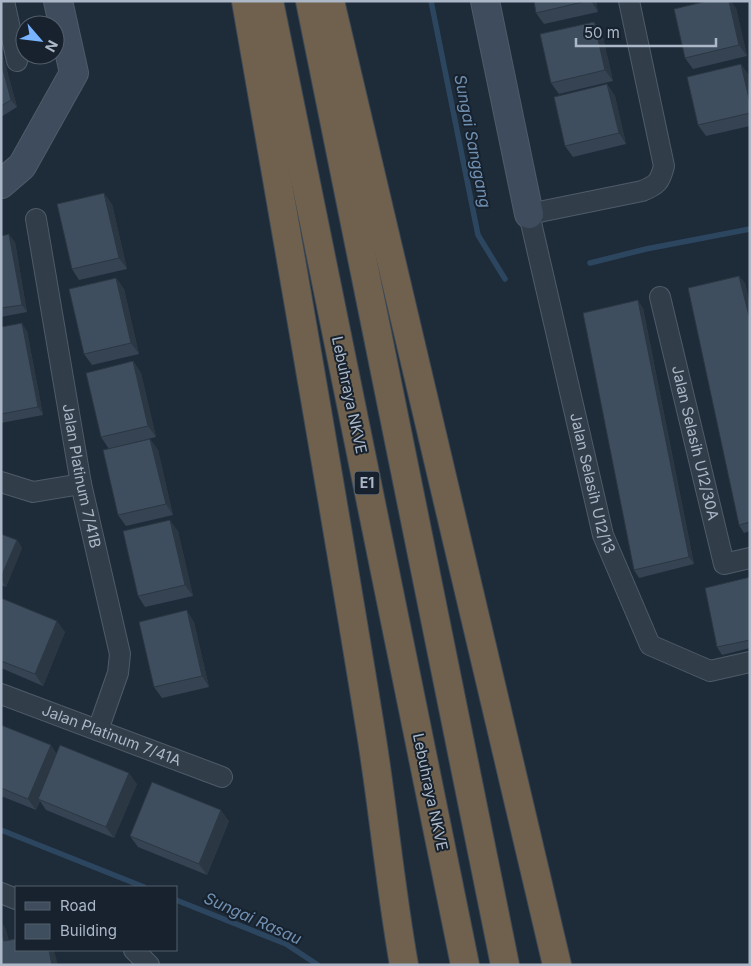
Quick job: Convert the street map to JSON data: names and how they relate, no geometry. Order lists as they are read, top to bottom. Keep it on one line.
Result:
{"streets":{"highway":["Lebuhraya NKVE","E1"],"street":["Jalan Selasih U12/30A","Jalan Platinum 7/41B","Jalan Selasih U12/13","Jalan Platinum 7/41A"]},"crossings":[["Jalan Platinum 7/41B","Jalan Platinum 7/41A"]],"water":["Sungai Sanggang","Sungai Rasau"],"legend":["Road","Building"],"scale_bar":"50 m","north":"bottom right"}
